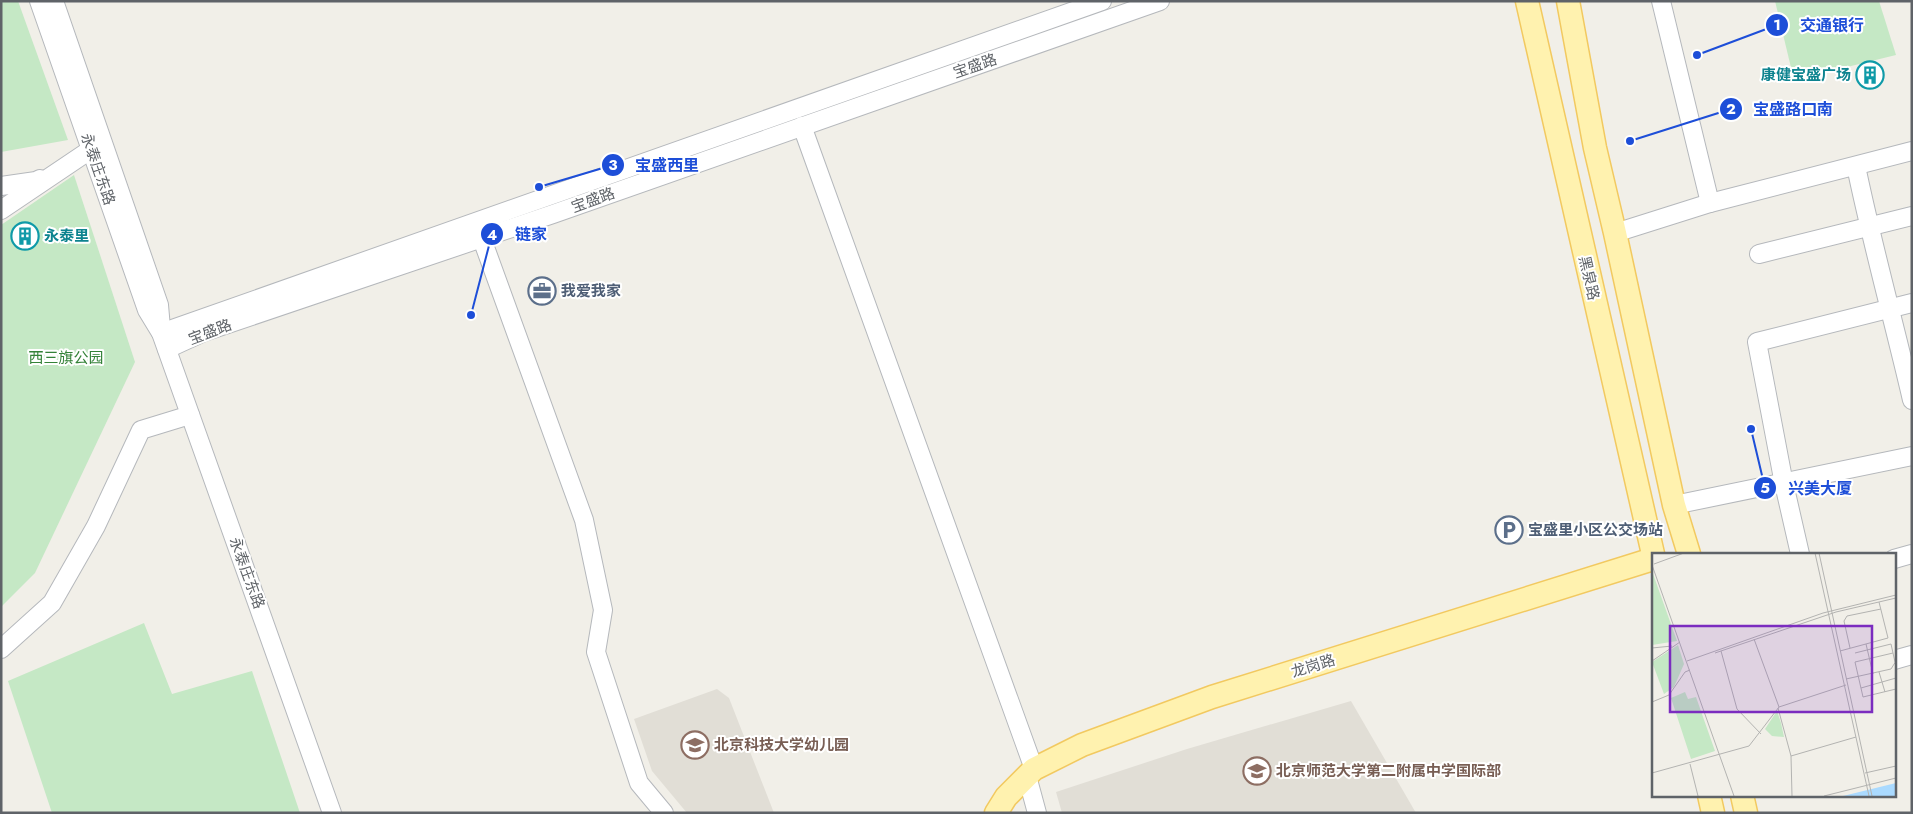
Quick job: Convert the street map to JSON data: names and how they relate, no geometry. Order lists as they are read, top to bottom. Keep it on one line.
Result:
{"streets":{"main road":["黑泉路","龙岗路"],"street":["宝盛路","永泰庄东路"]},"crossings":[["宝盛路","永泰庄东路"]],"parks":["西三旗公园"],"places":{"other":["交通银行","宝盛路口南","宝盛西里","链家","兴美大厦"],"building":["康健宝盛广场","永泰里"],"office":["我爱我家"],"parking":["宝盛里小区公交场站"],"school or university":["北京科技大学幼儿园","北京师范大学第二附属中学国际部"]}}
